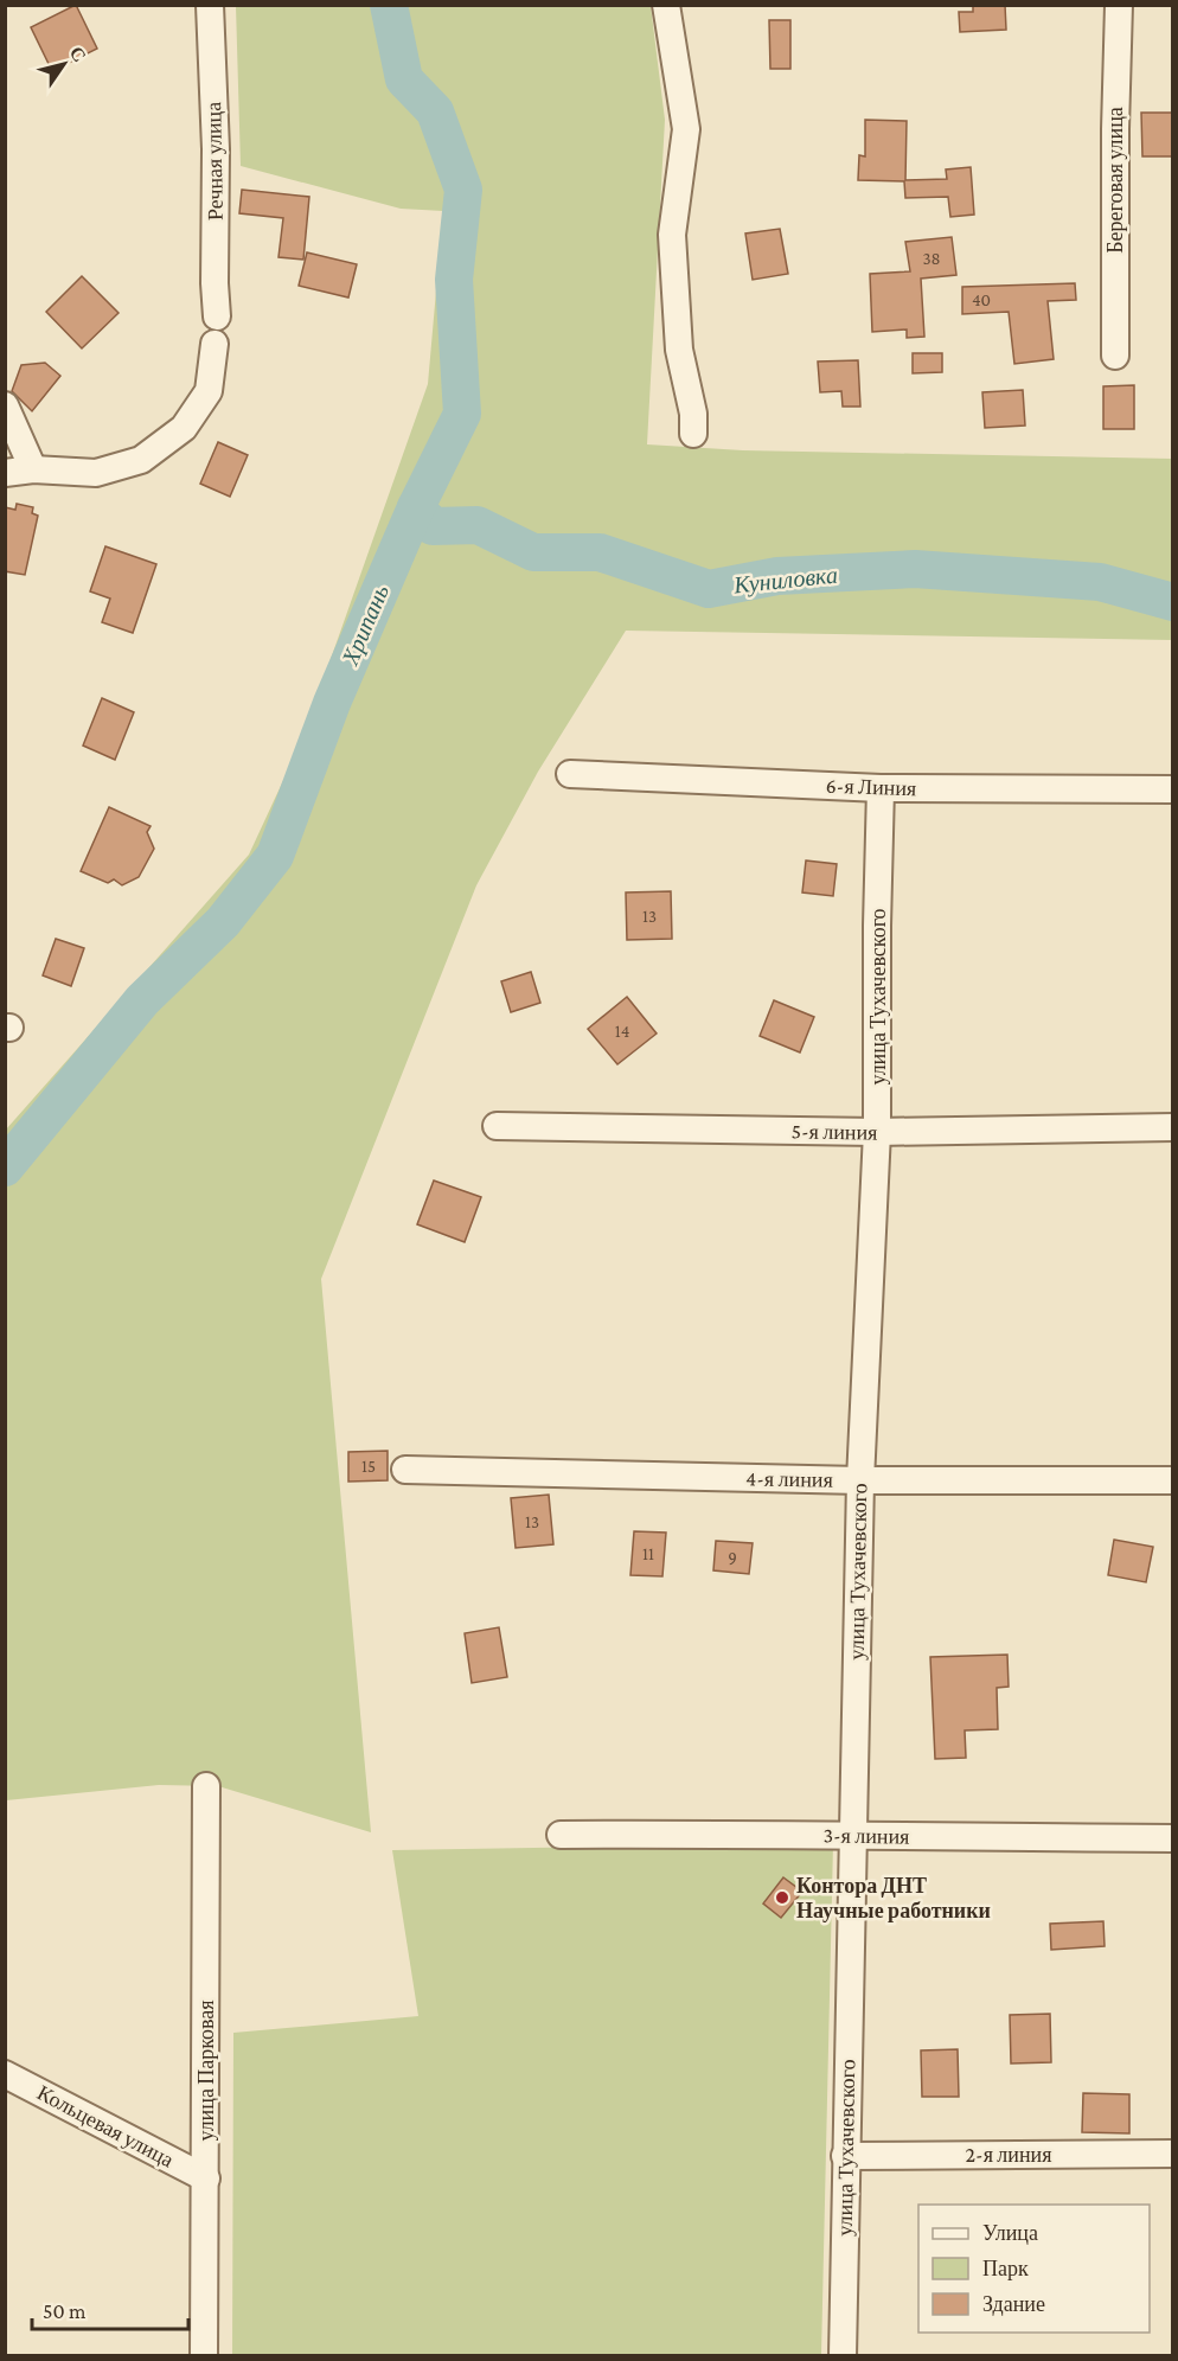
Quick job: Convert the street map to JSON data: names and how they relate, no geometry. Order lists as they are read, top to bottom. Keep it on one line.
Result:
{"streets":{"street":["Речная улица","Береговая улица","6-я Линия","улица Тухачевского","5-я линия","4-я линия","3-я линия","улица Парковая","Кольцевая улица","2-я линия"]},"crossings":[["6-я Линия","улица Тухачевского"],["улица Тухачевского","5-я линия"],["улица Тухачевского","4-я линия"],["улица Тухачевского","3-я линия"],["улица Тухачевского","2-я линия"],["улица Парковая","Кольцевая улица"]],"water":["Куниловка","Хрипань"],"places":["Контора ДНТ Научные работники"],"house_numbers":["38","40","13","14","15","13","11","9"],"legend":["Улица","Парк","Здание"],"scale_bar":"50 m","north":"top right"}
